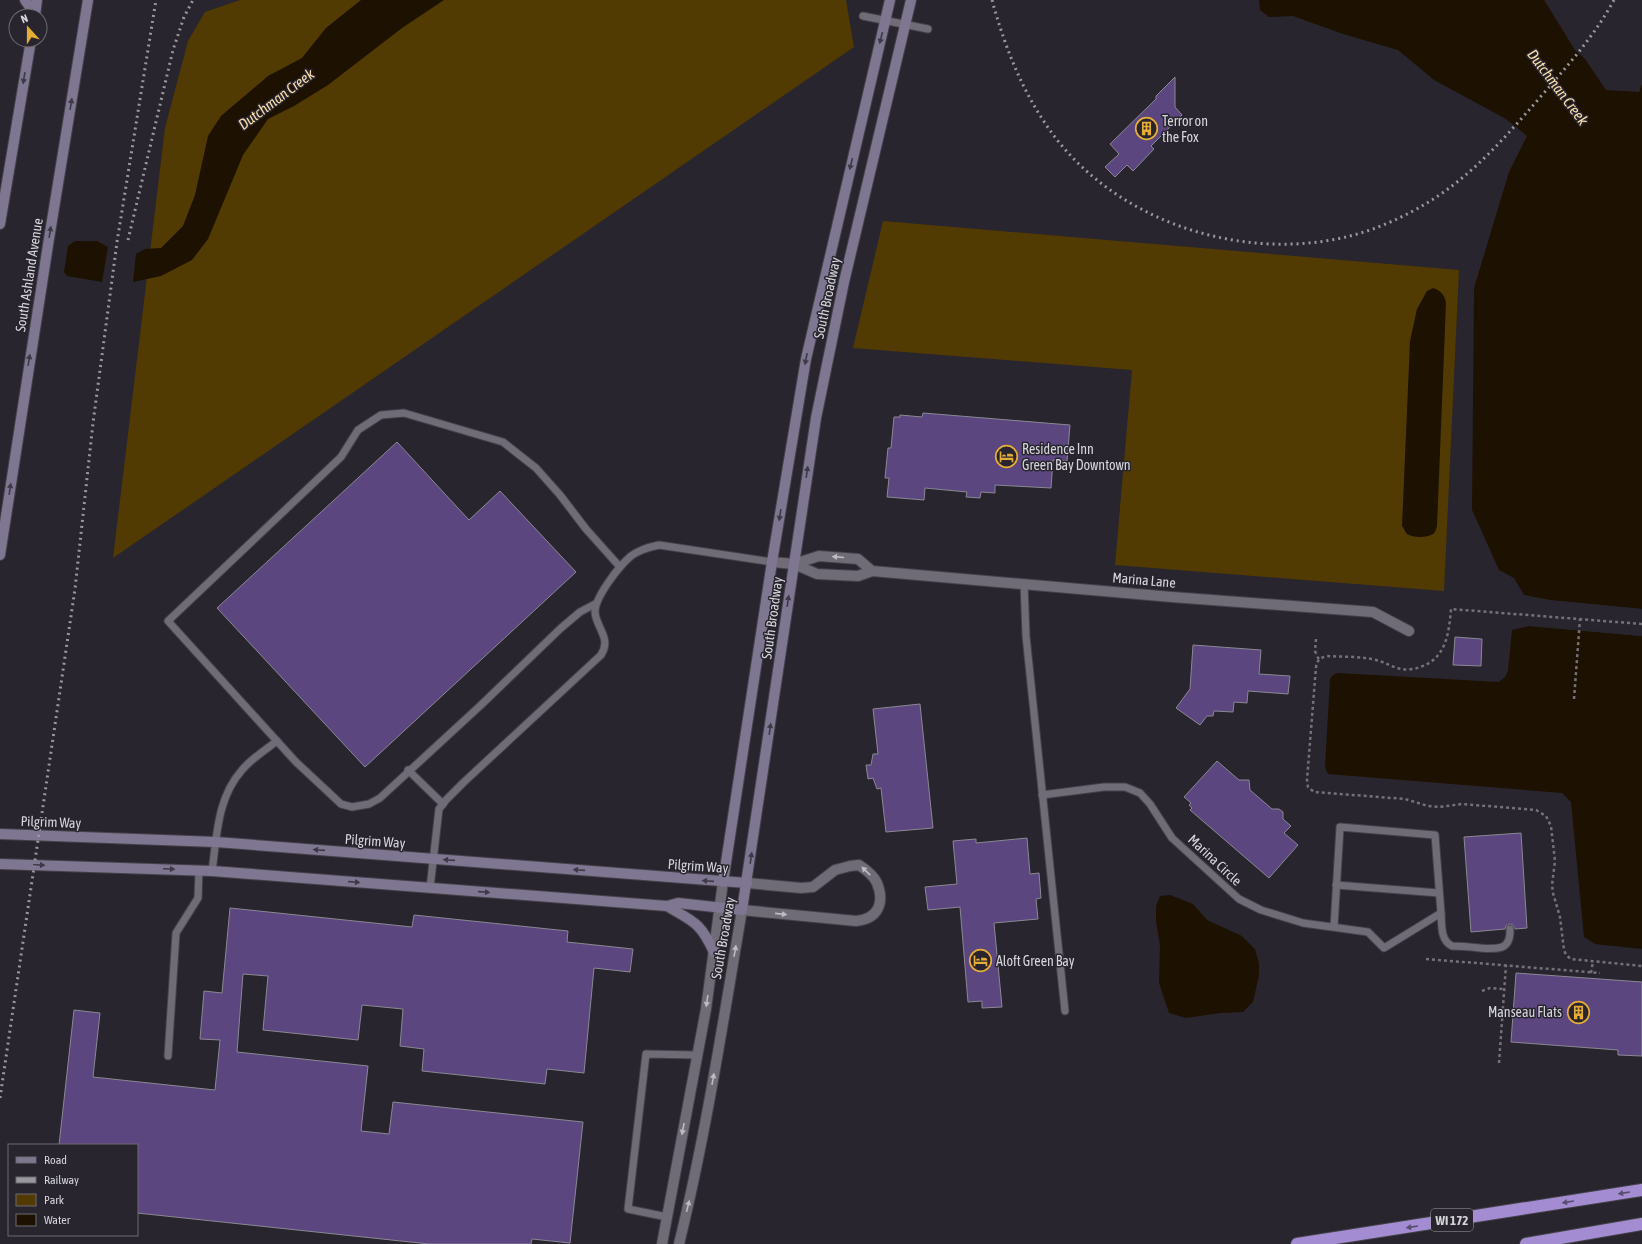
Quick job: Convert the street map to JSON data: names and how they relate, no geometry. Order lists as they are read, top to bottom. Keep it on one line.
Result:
{"streets":{"highway":["WI 172"],"street":["South Ashland Avenue","South Broadway","Marina Lane","Pilgrim Way"],"lane":["Marina Circle"]},"crossings":[["South Broadway","Marina Lane"],["South Broadway","Pilgrim Way"]],"water":["Dutchman Creek"],"places":{"building":["Terror on the Fox","Manseau Flats"],"hotel":["Residence Inn Green Bay Downtown","Aloft Green Bay"]},"legend":["Road","Railway","Park","Water"],"north":"top"}
